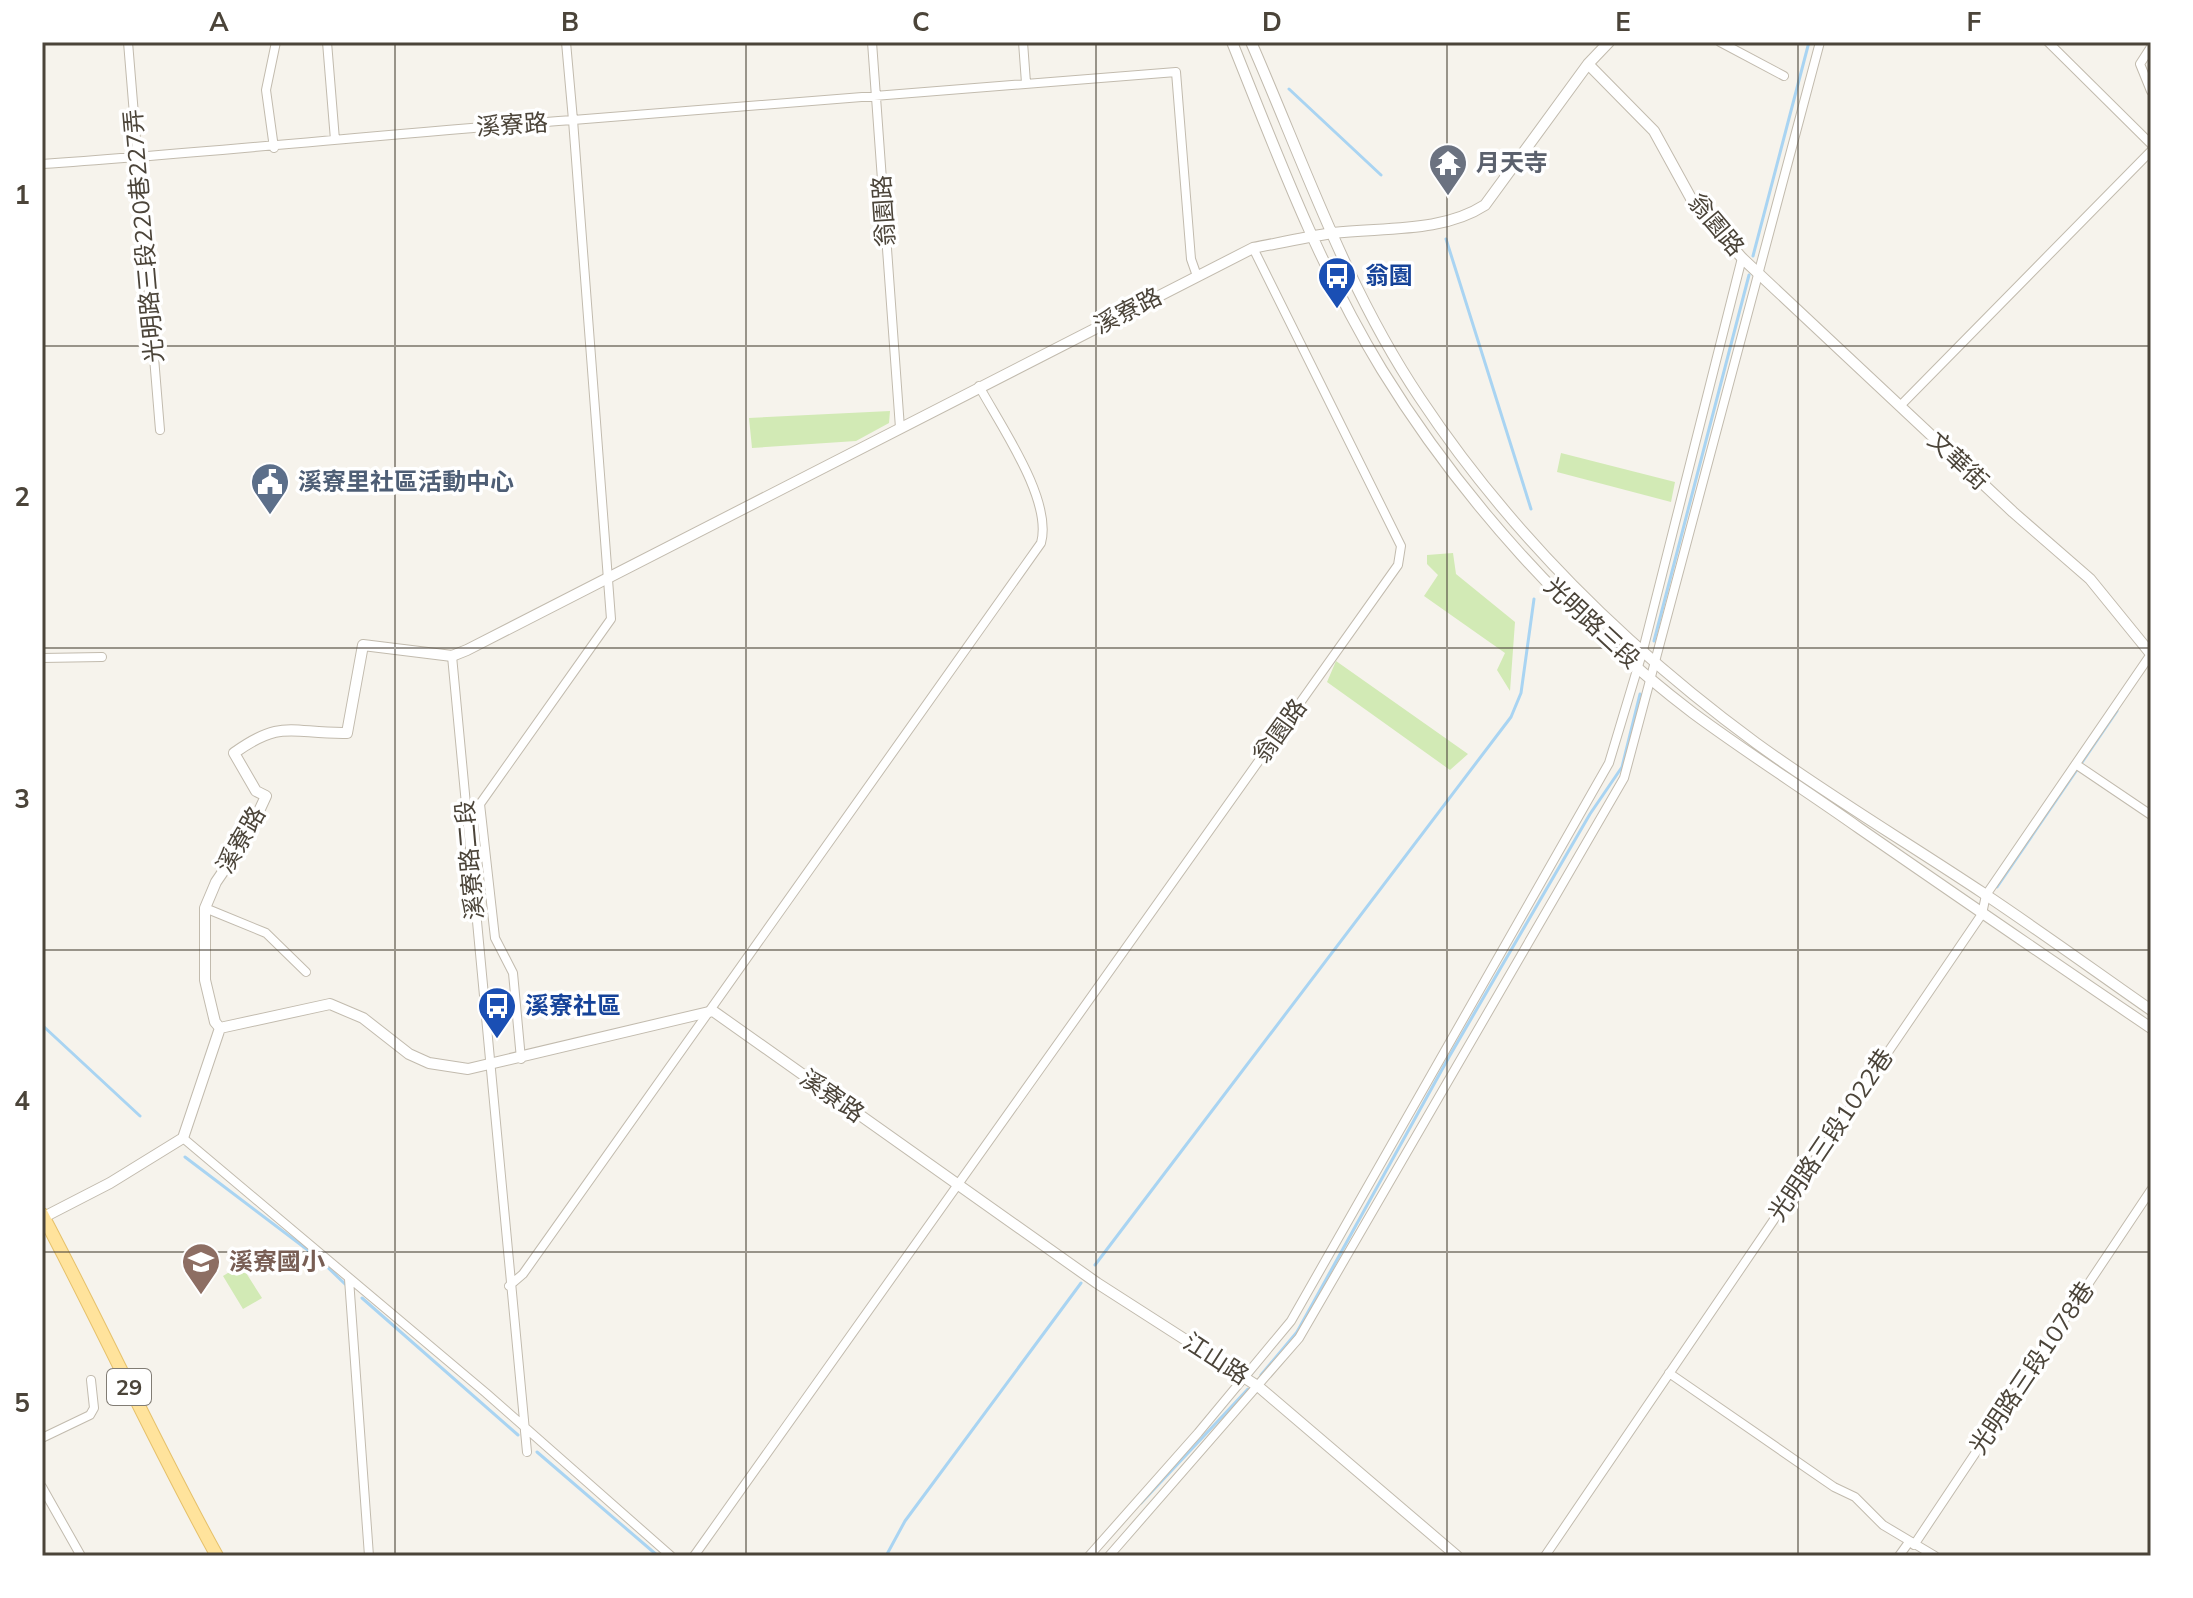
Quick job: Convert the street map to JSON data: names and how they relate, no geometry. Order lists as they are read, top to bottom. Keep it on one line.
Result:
{"streets":{"main road":["29"],"street":["溪寮路","翁園路","光明路三段220巷227弄","文華街","光明路三段","溪寮路二段","光明路三段1022巷","江山路","光明路三段1078巷"]},"crossings":[["溪寮路","翁園路"],["溪寮路","光明路三段220巷227弄"],["溪寮路","光明路三段"],["溪寮路","溪寮路二段"],["溪寮路","江山路"],["翁園路","文華街"],["翁園路","江山路"],["光明路三段","光明路三段1022巷"]],"places":{"temple":["月天寺"],"bus stop":["翁園","溪寮社區"],"public building":["溪寮里社區活動中心"],"school or university":["溪寮國小"]},"grid":{"columns":["A","B","C","D","E","F"],"rows":["1","2","3","4","5"]}}
